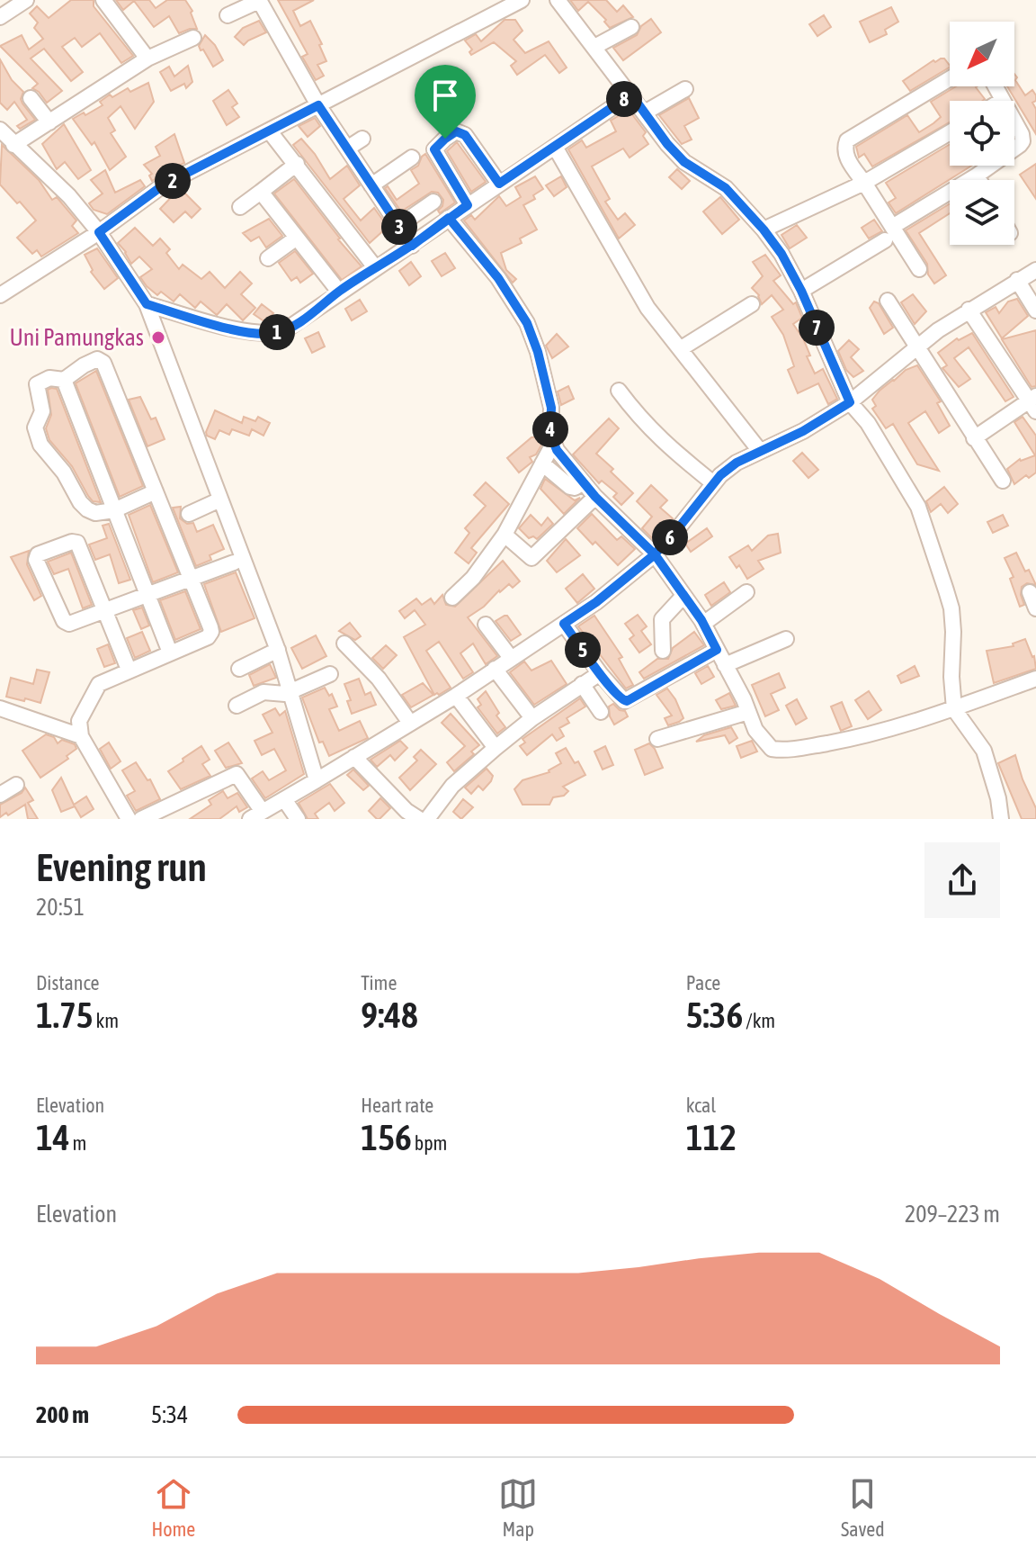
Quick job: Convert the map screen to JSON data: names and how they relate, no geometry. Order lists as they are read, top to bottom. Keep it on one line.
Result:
{"places":["Uni Pamungkas"],"north":"bottom left","page":{"pins":["8","2","3","7","1","4","6","5"],"heading":["Evening run","20:51"],"stats":[["Distance","1.75 km"],["Time","9:48"],["Pace","5:36 /km"],["Elevation","14 m"],["Heart rate","156 bpm"],["kcal","112"]],"chart":["Elevation","209–223 m"],"list":[{"name":"200 m","note":"5:34"}],"tabs":["Home","Map","Saved"]}}
